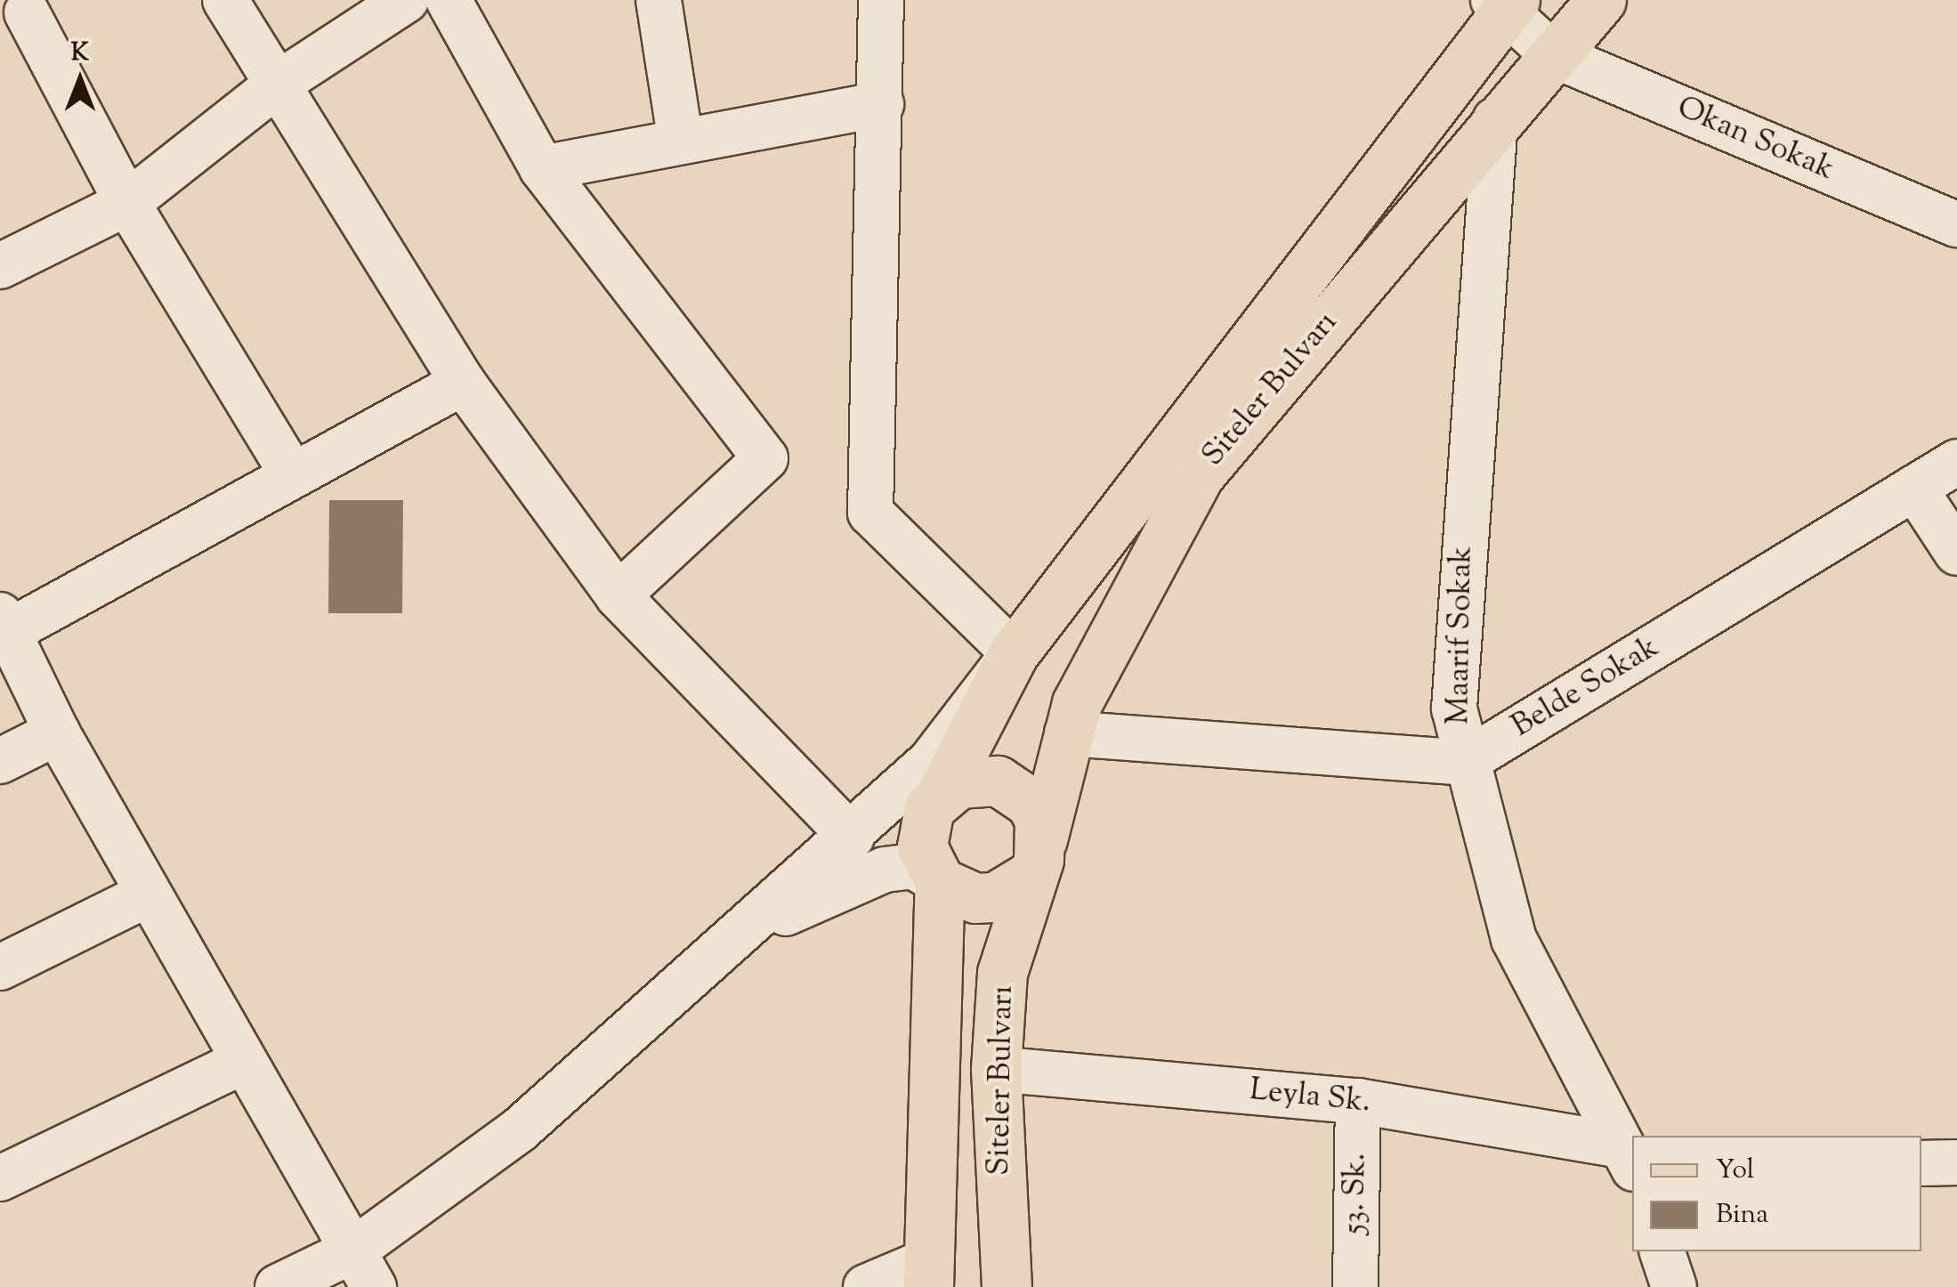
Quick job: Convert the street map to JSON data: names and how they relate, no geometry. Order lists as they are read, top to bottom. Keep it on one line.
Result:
{"streets":{"main road":["Siteler Bulvarı"],"street":["Okan Sokak","Maarif Sokak","Belde Sokak","Leyla Sk.","53. Sk."]},"crossings":[["Okan Sokak","Siteler Bulvarı"],["Siteler Bulvarı","Maarif Sokak"],["Siteler Bulvarı","Leyla Sk."],["Maarif Sokak","Belde Sokak"],["Maarif Sokak","Leyla Sk."],["Leyla Sk.","53. Sk."]],"legend":["Yol","Bina"],"north":"top"}
